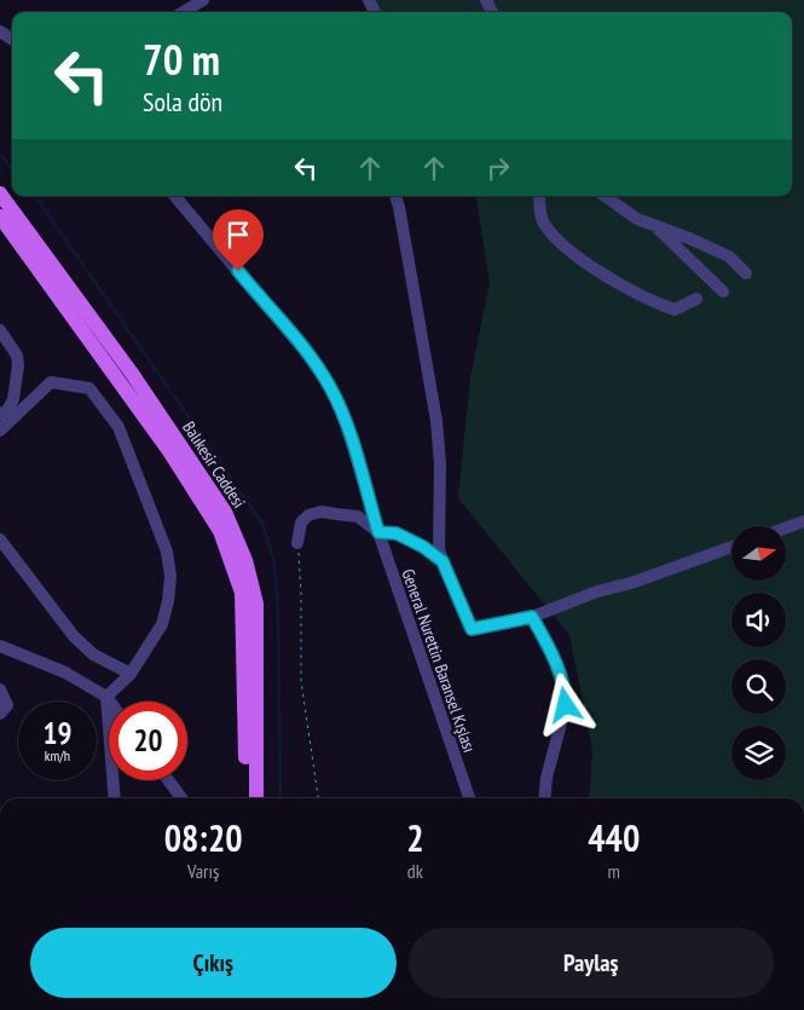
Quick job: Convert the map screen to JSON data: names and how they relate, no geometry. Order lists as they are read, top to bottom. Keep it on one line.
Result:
{"streets":{"main road":["Balıkesir Caddesi"],"street":["General Nurettin Baransel Kışlası"]},"north":"right","page":{"turn":["70 m","Sola dön"],"speed":"19 km/h","limit":"20","eta":["08:20","Varış","2","dk","440","m"],"buttons":["Çıkış","Paylaş"]}}
